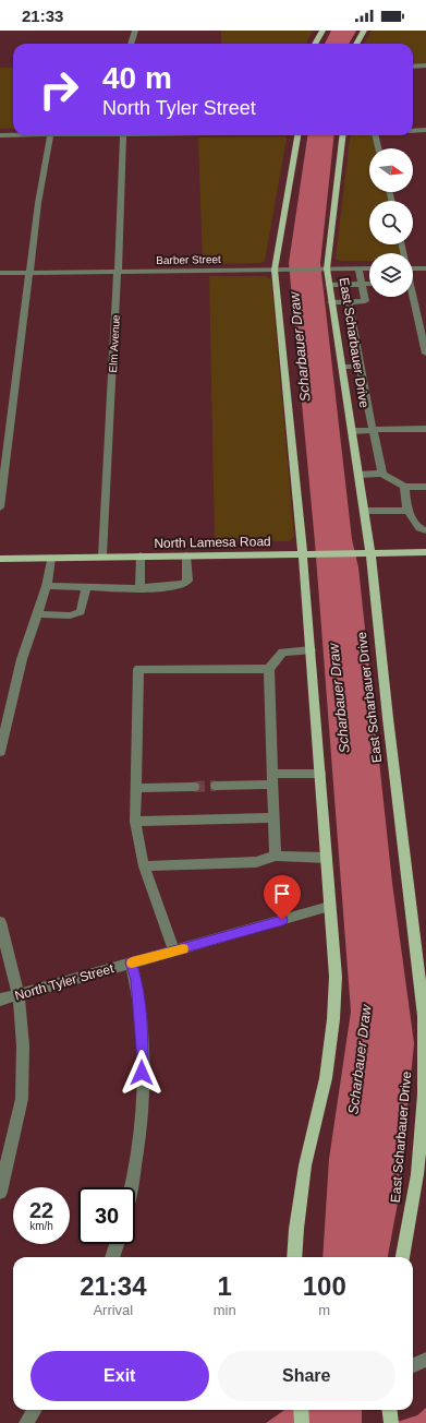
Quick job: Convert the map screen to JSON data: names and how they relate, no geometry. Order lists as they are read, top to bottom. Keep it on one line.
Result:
{"streets":{"main road":["East Scharbauer Drive","North Lamesa Road"],"street":["Barber Street","Elm Avenue","North Tyler Street"]},"crossings":[["Barber Street","East Scharbauer Drive"],["Barber Street","Elm Avenue"],["East Scharbauer Drive","North Lamesa Road"],["Elm Avenue","North Lamesa Road"]],"water":["Scharbauer Draw"],"north":"right","page":{"status":"21:33","turn":["40 m","North Tyler Street"],"speed":"22 km/h","limit":"30","eta":["21:34","Arrival","1","min","100","m"],"buttons":["Exit","Share"]}}
